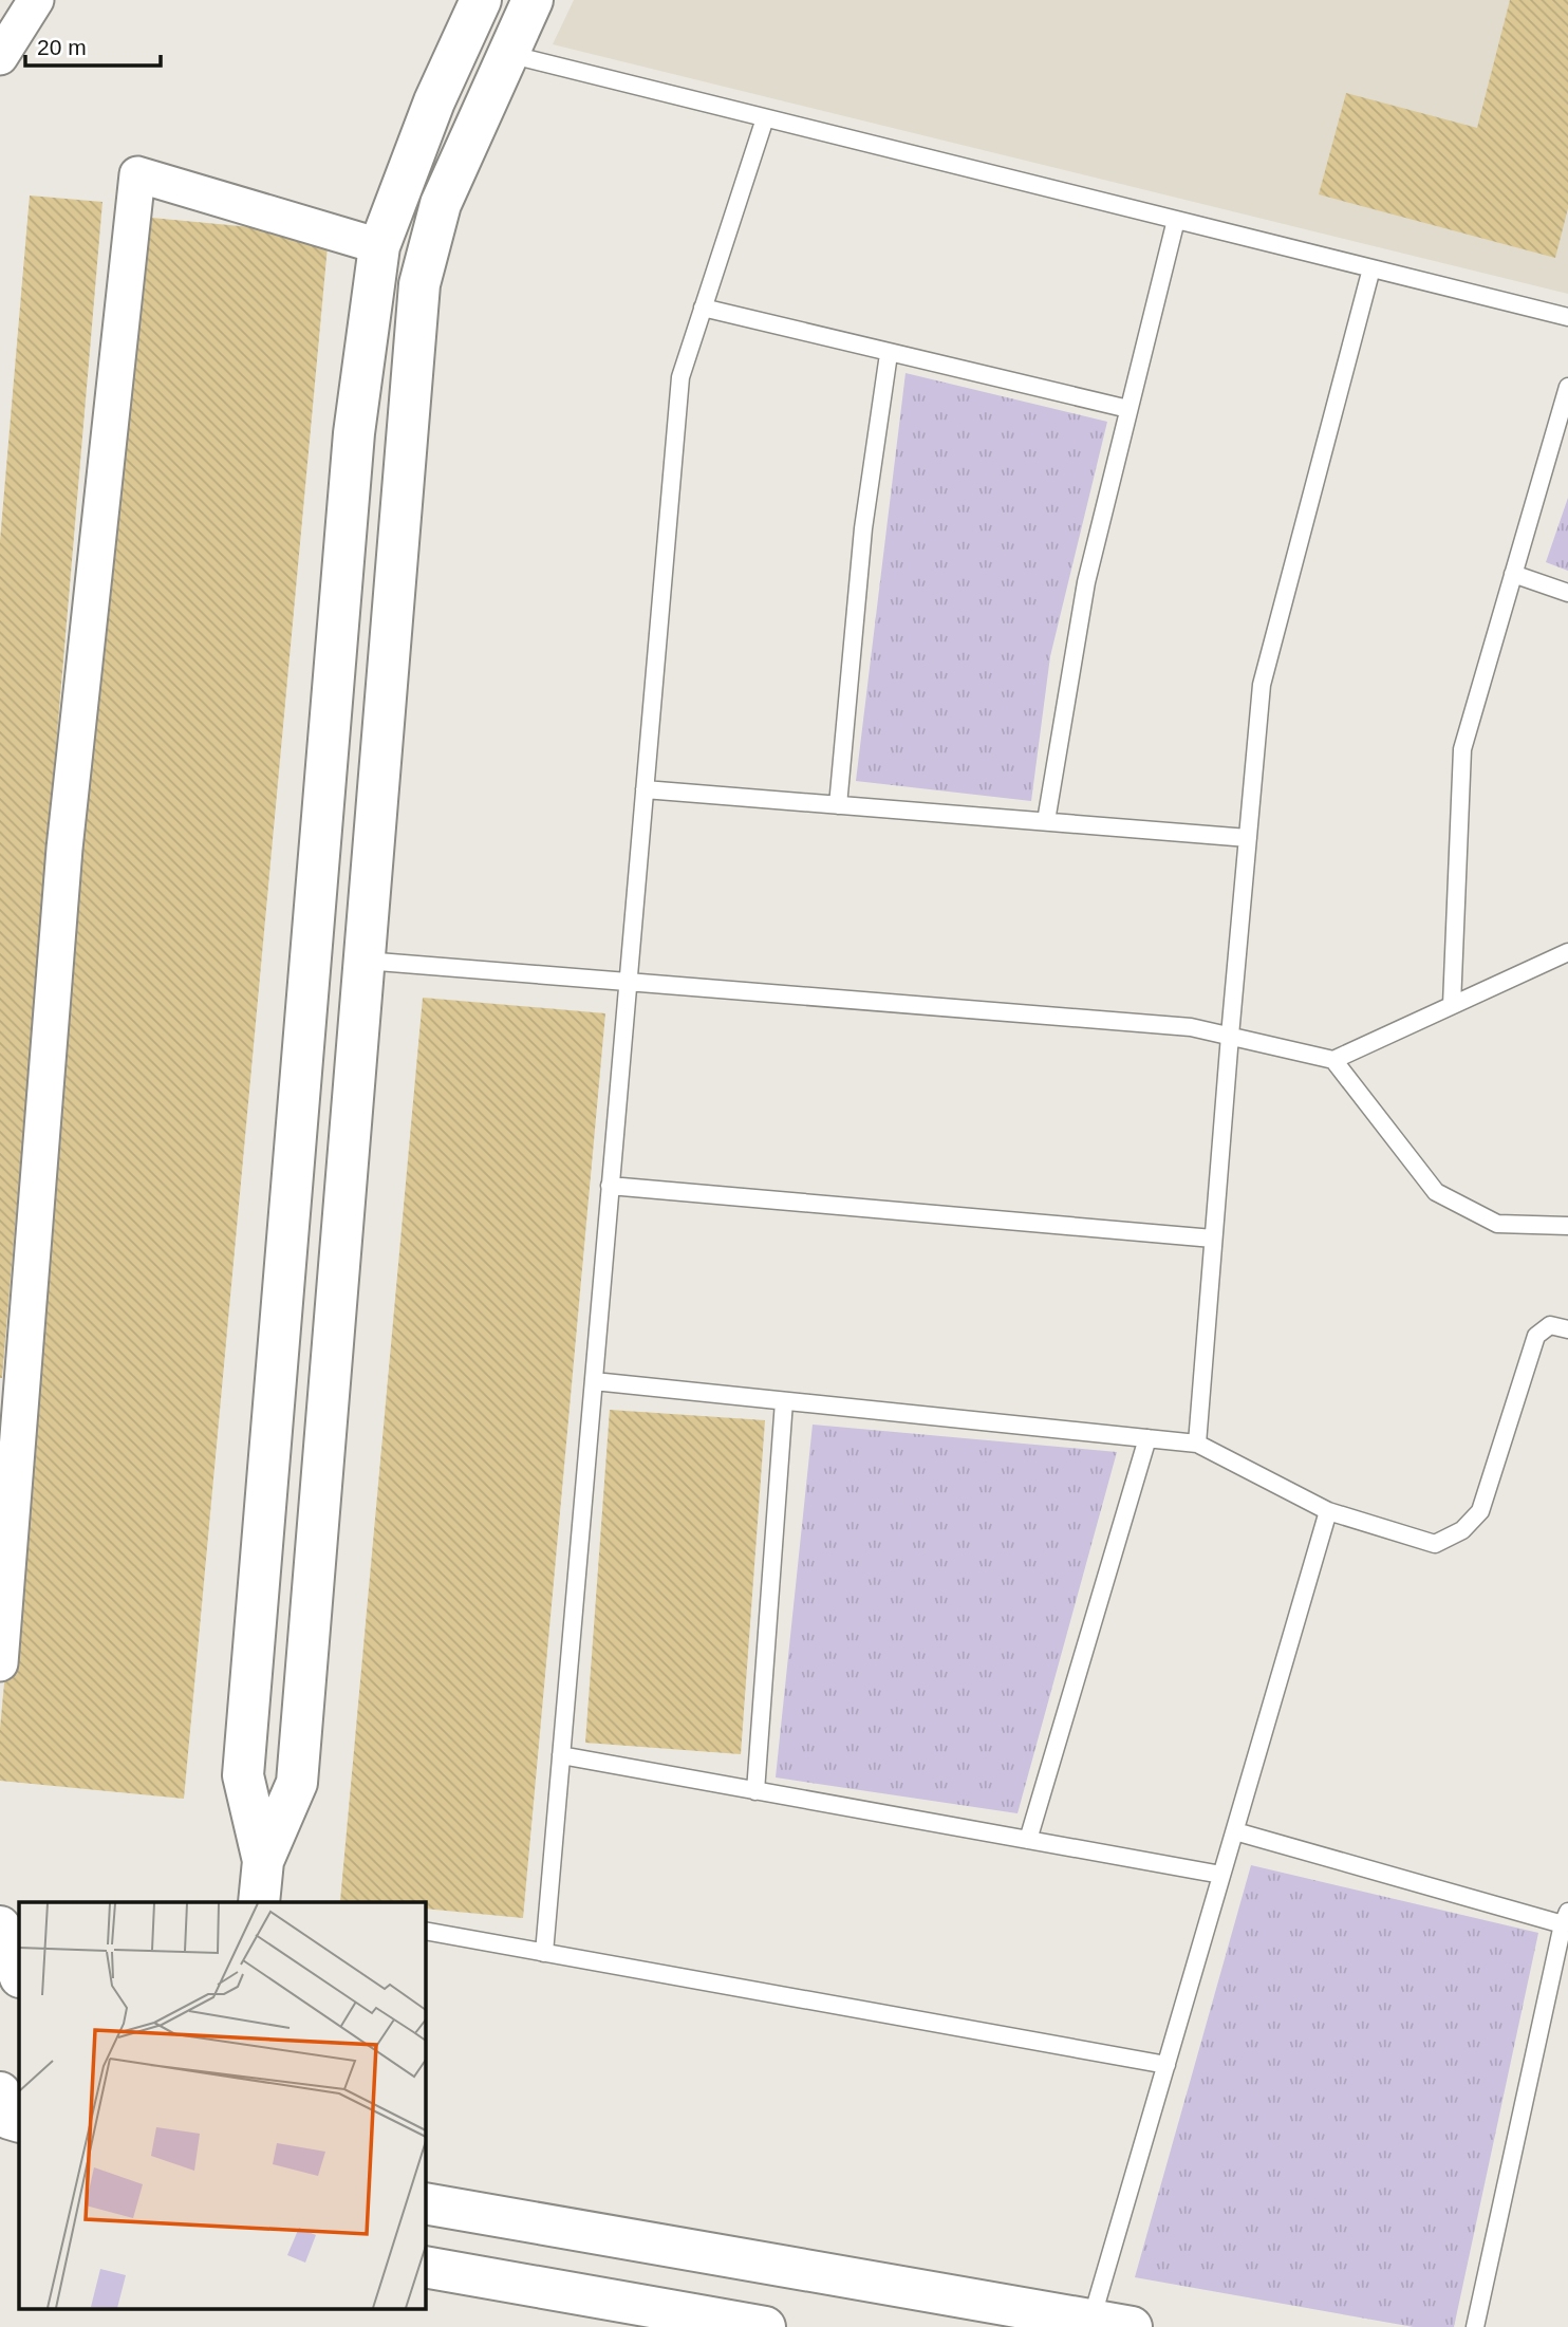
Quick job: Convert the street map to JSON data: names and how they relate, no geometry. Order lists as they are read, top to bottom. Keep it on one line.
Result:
{"scale_bar":"20 m"}
